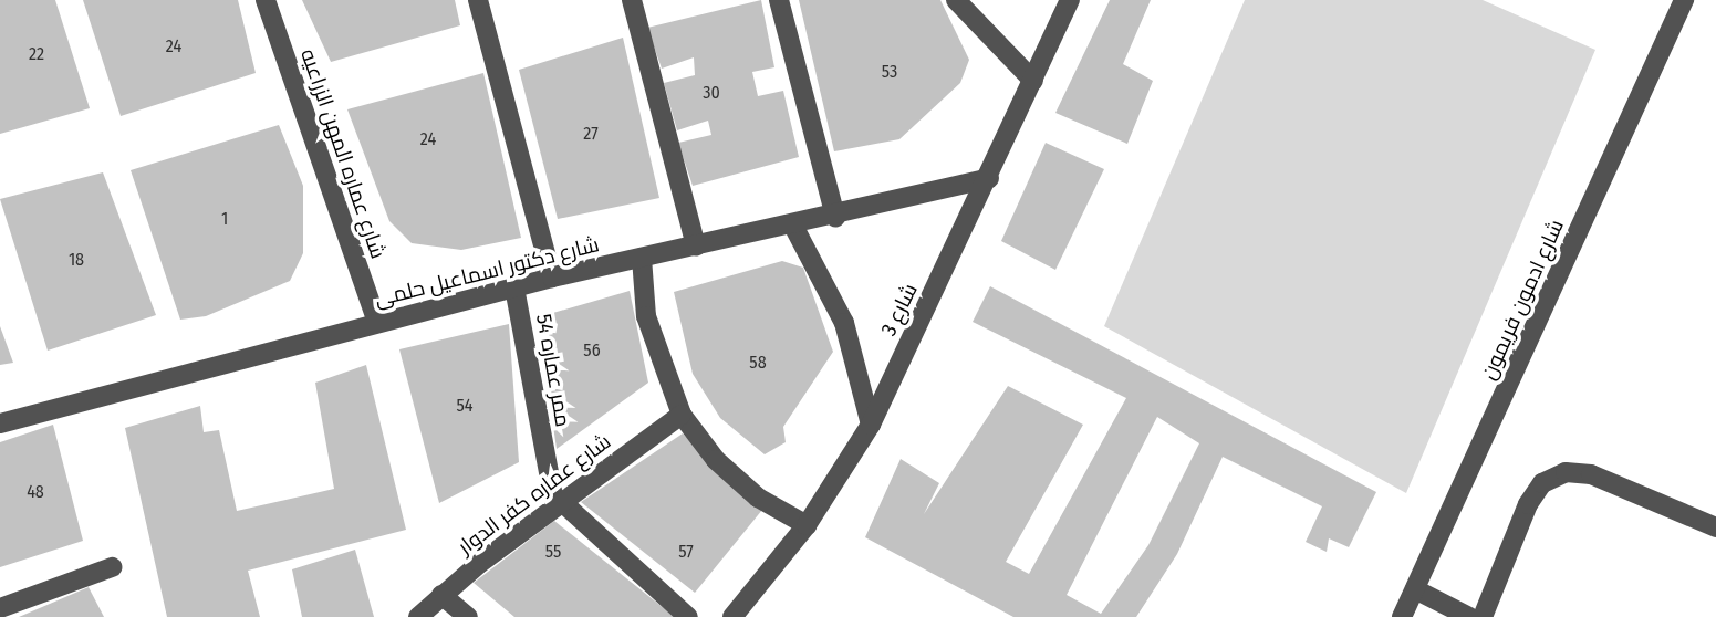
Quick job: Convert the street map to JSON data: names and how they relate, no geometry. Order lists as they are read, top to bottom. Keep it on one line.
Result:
{"streets":{"street":["شارع عماره المهن الزراعيه","شارع دكتور اسماعيل حلمى","شارع ادمون فريمون","شارع 3","ممر عماره 54","شارع عماره كفر الدوار"]},"crossings":[["شارع عماره المهن الزراعيه","شارع دكتور اسماعيل حلمى"],["شارع دكتور اسماعيل حلمى","شارع 3"],["شارع دكتور اسماعيل حلمى","ممر عماره 54"],["ممر عماره 54","شارع عماره كفر الدوار"]],"house_numbers":["24","22","53","30","27","24","1","18","56","58","54","48","55","57"]}
